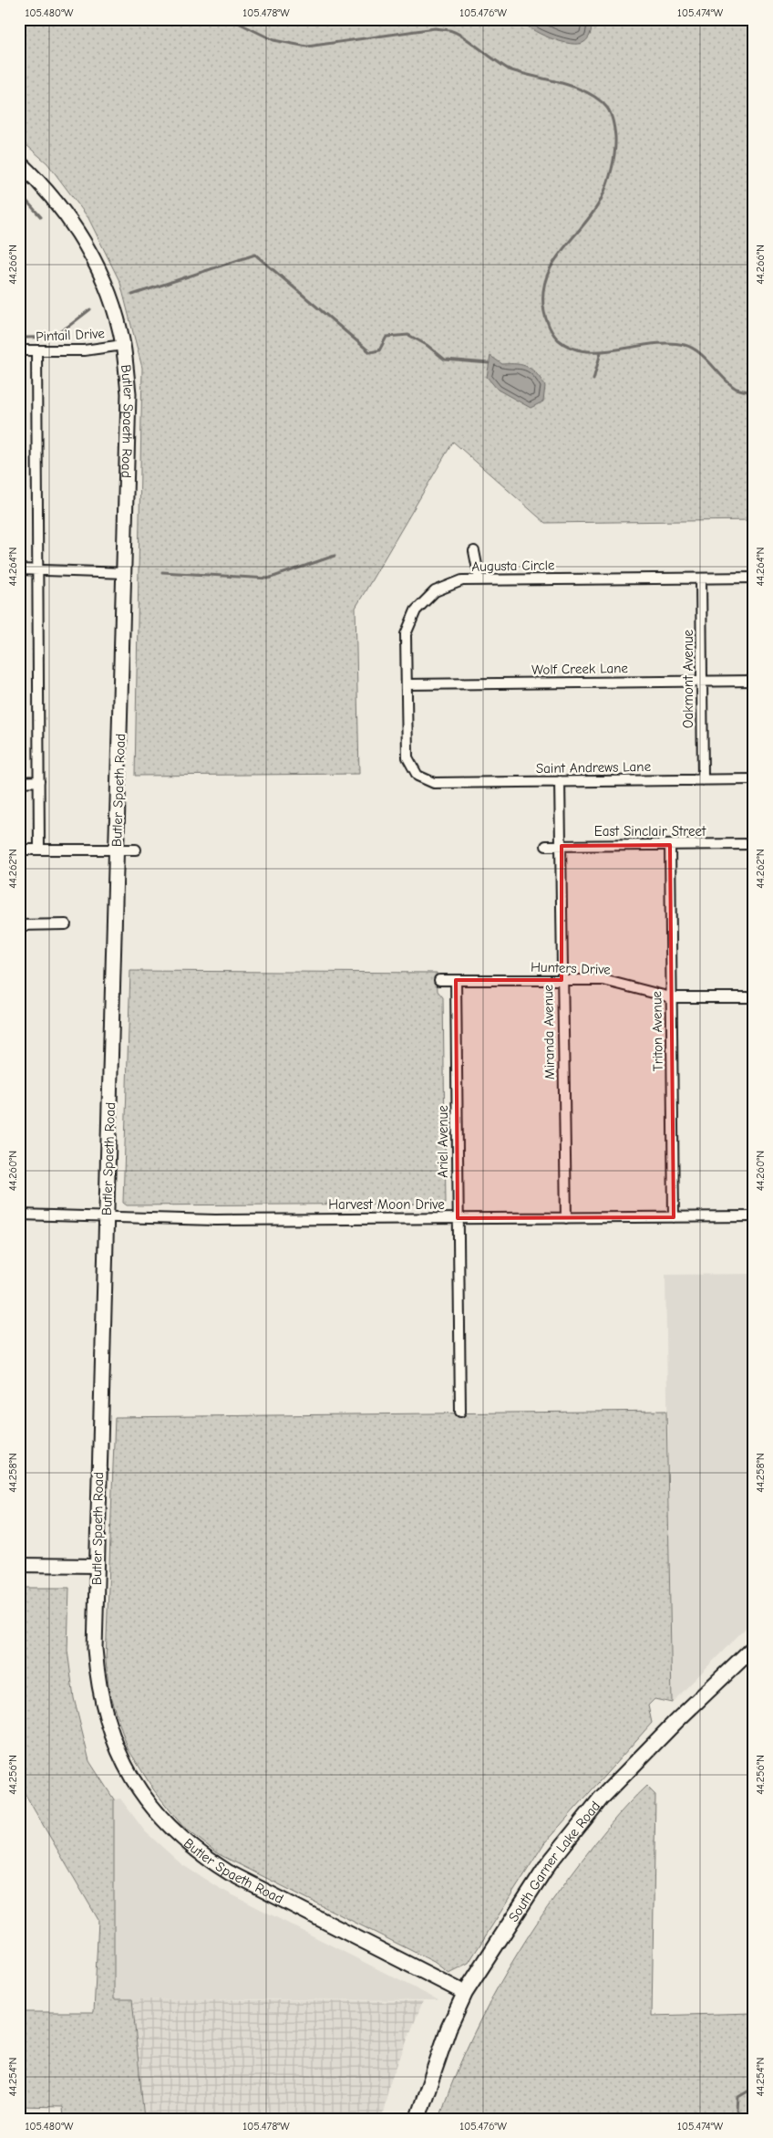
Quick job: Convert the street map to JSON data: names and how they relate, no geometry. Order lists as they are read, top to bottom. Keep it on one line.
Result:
{"streets":{"main road":["Butler Spaeth Road","South Garner Lake Road"],"street":["Pintail Drive","Augusta Circle","Wolf Creek Lane","Oakmont Avenue","Saint Andrews Lane","East Sinclair Street","Hunters Drive","Triton Avenue","Miranda Avenue","Ariel Avenue","Harvest Moon Drive"]},"crossings":[["Pintail Drive","Butler Spaeth Road"],["Butler Spaeth Road","Harvest Moon Drive"],["Butler Spaeth Road","South Garner Lake Road"],["Augusta Circle","Wolf Creek Lane"],["Augusta Circle","Oakmont Avenue"],["Augusta Circle","Saint Andrews Lane"],["Wolf Creek Lane","Oakmont Avenue"],["Oakmont Avenue","Saint Andrews Lane"],["Saint Andrews Lane","Miranda Avenue"],["East Sinclair Street","Triton Avenue"],["East Sinclair Street","Miranda Avenue"],["Hunters Drive","Triton Avenue"],["Hunters Drive","Miranda Avenue"],["Hunters Drive","Ariel Avenue"],["Triton Avenue","Harvest Moon Drive"],["Miranda Avenue","Harvest Moon Drive"],["Ariel Avenue","Harvest Moon Drive"]],"coordinates":["105.480°W","105.478°W","105.476°W","105.474°W","44.266°N","44.264°N","44.262°N","44.260°N","44.258°N","44.256°N","44.254°N"]}
